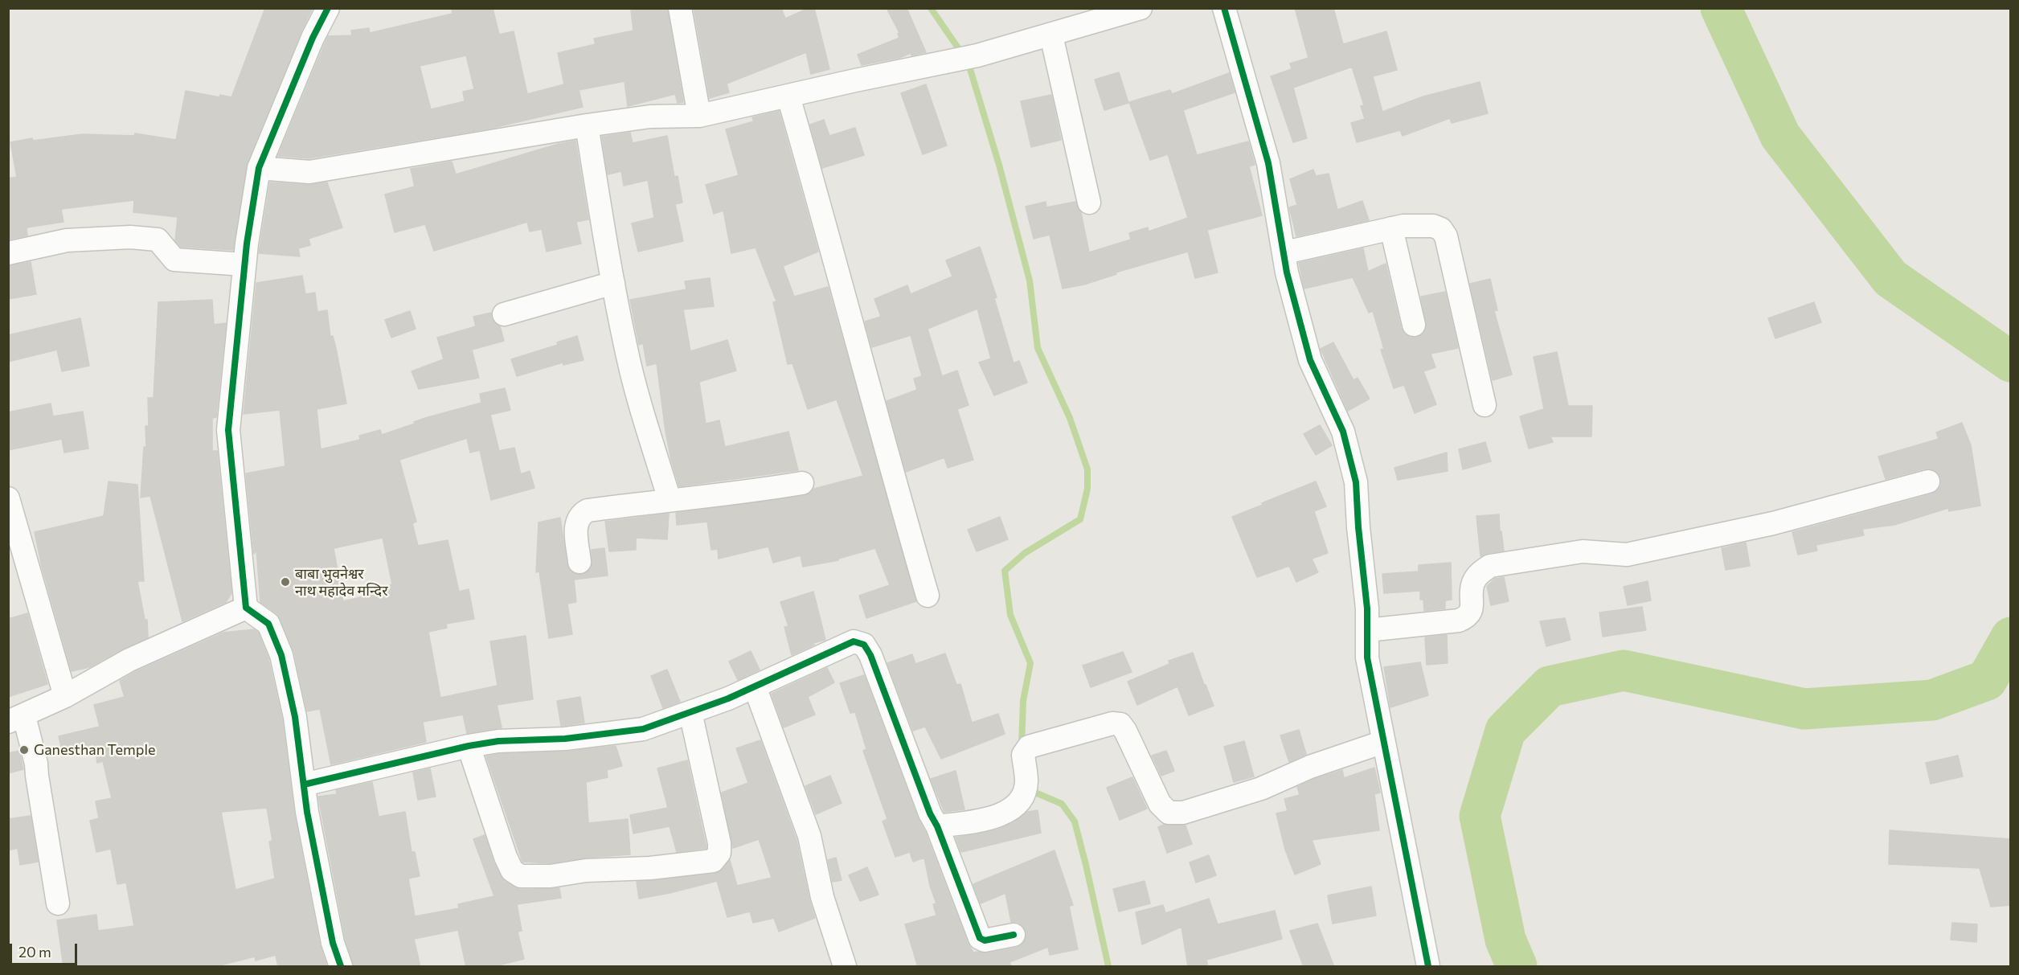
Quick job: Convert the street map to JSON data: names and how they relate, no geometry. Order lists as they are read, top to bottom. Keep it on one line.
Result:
{"places":["बाबा भुवनेश्वर नाथ महादेव मन्दिर","Ganesthan Temple"],"scale_bar":"20 m"}
